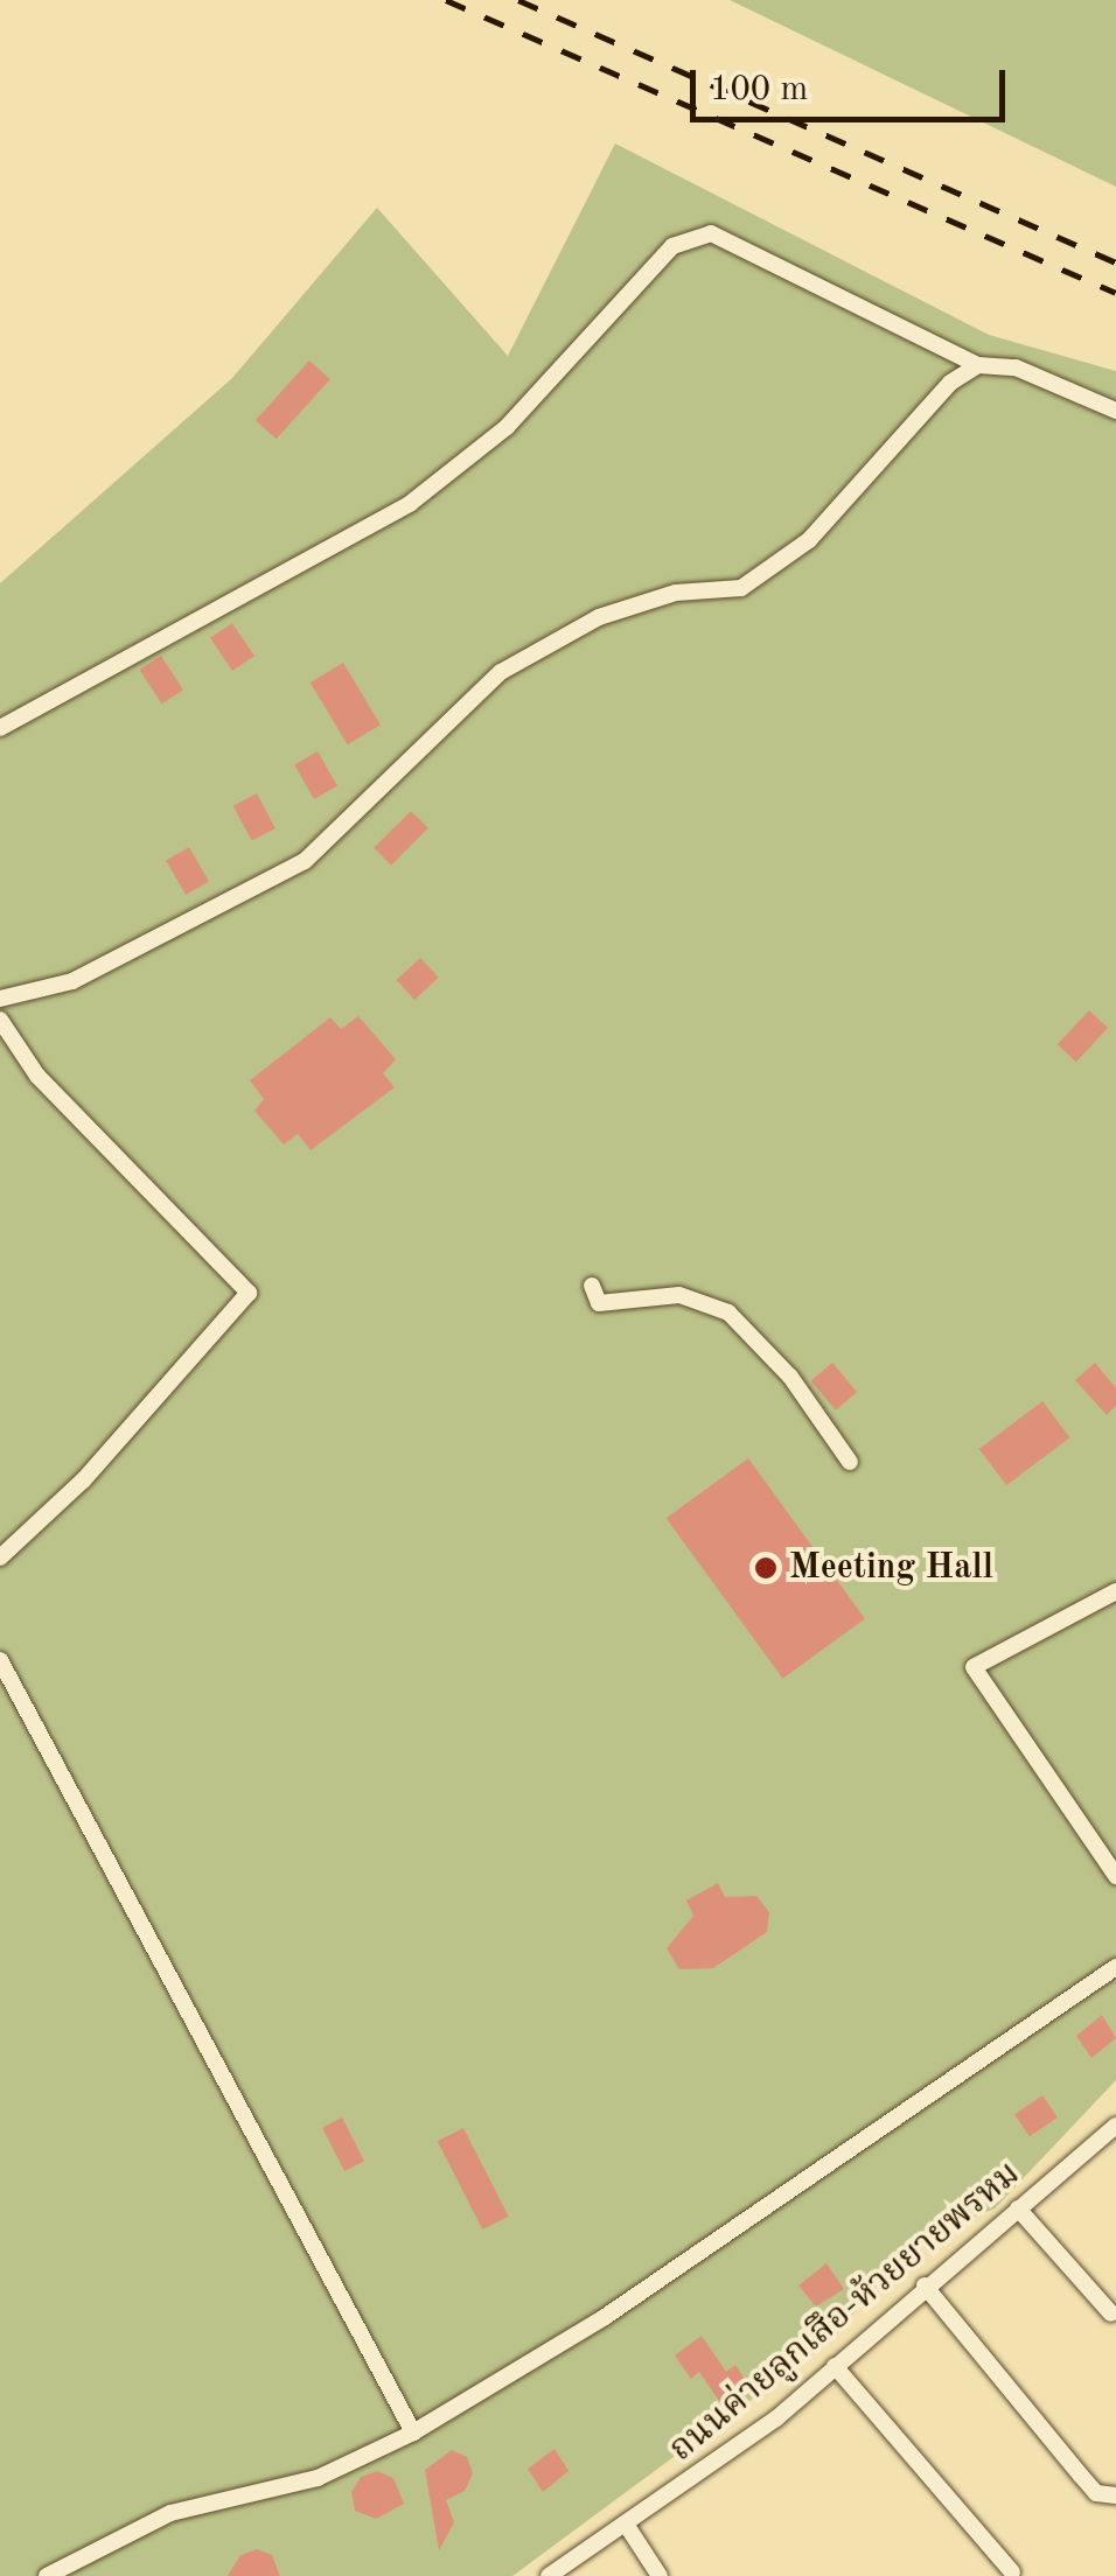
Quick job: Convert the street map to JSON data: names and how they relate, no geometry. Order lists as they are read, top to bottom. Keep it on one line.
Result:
{"streets":{"street":["ถนนค่ายลูกเสึอ-ห้วยยายพรหม"]},"places":["Meeting Hall"],"scale_bar":"100 m"}
